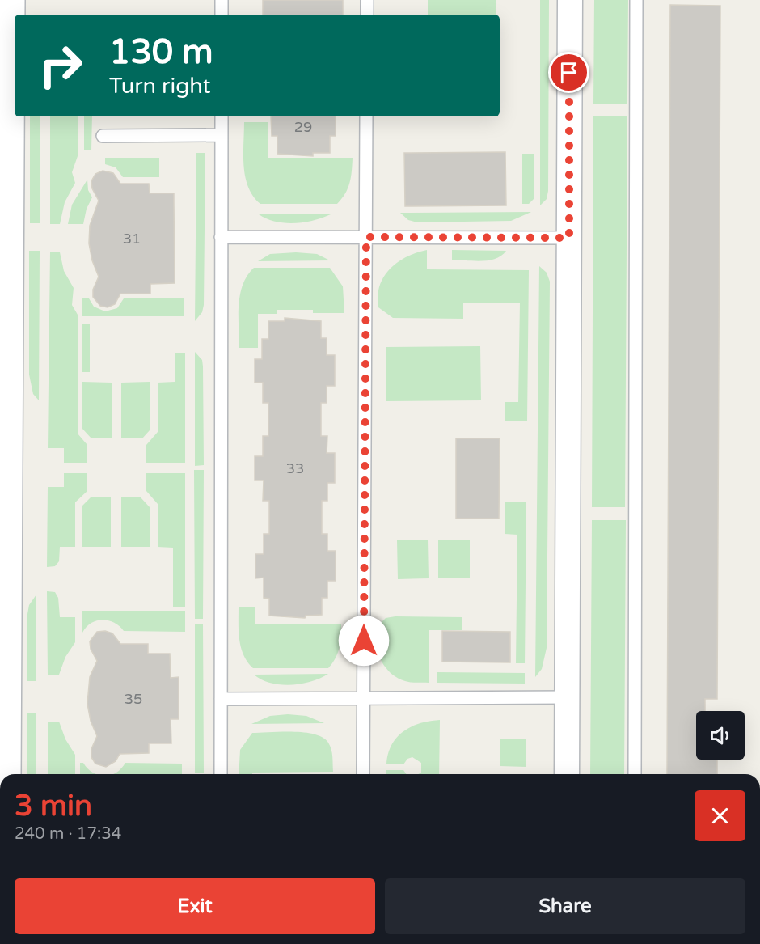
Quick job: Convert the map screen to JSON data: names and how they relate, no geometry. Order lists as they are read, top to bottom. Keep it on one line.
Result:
{"house_numbers":["29","31","33","35"],"page":{"turn":["130 m","Turn right"],"heading":["3 min","240 m · 17:34"],"buttons":["Exit","Share"]}}
